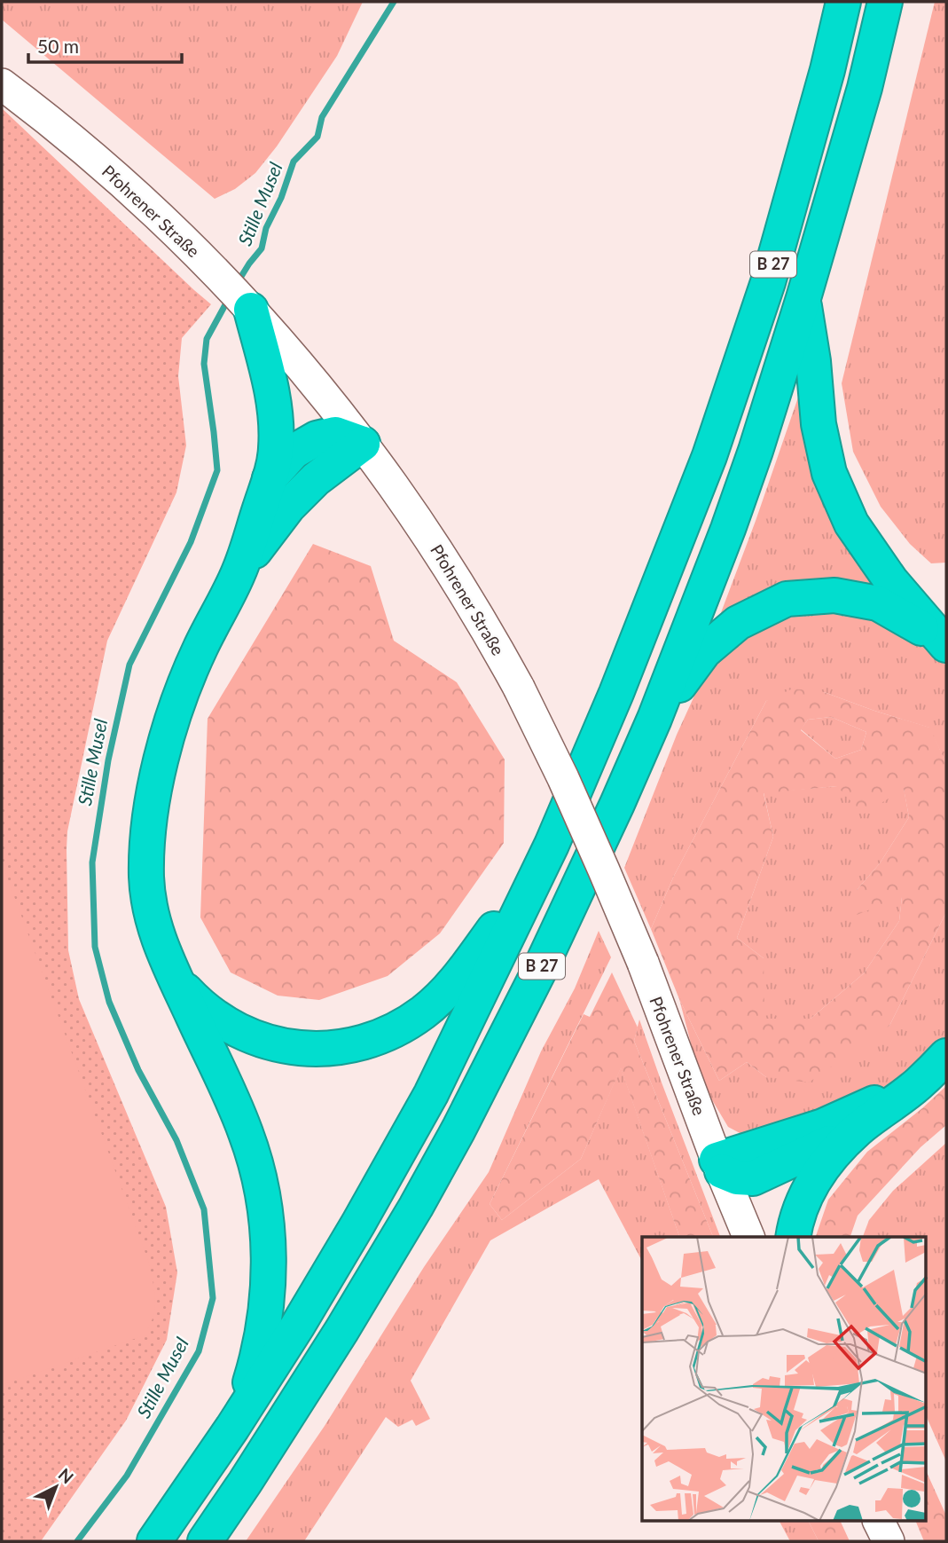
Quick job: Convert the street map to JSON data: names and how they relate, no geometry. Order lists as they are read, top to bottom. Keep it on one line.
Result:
{"streets":{"highway":["B 27"],"main road":["Pfohrener Straße"]},"water":["Stille Musel"],"scale_bar":"50 m","north":"top right"}
